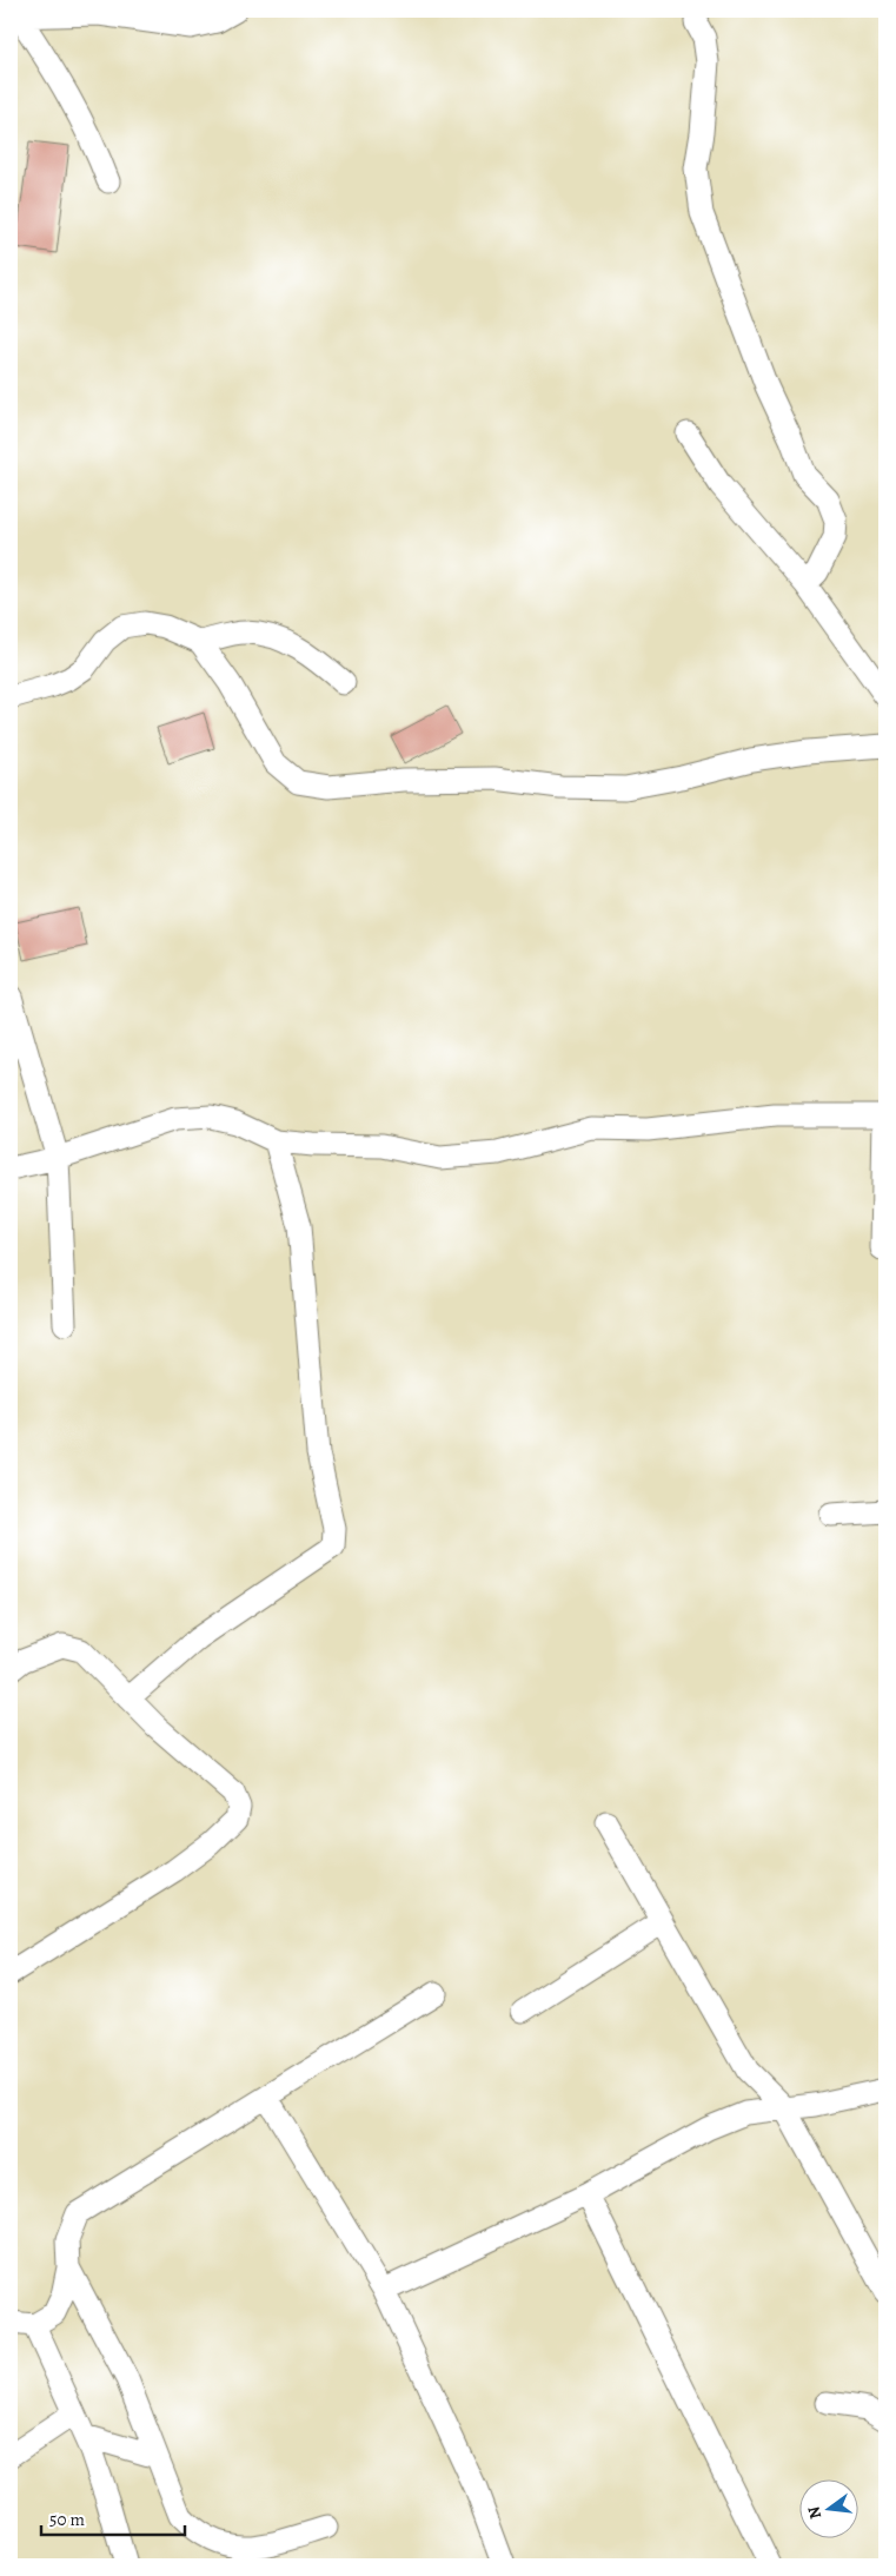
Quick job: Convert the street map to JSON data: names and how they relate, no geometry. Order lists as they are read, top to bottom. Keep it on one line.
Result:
{"scale_bar":"50 m","north":"left"}
